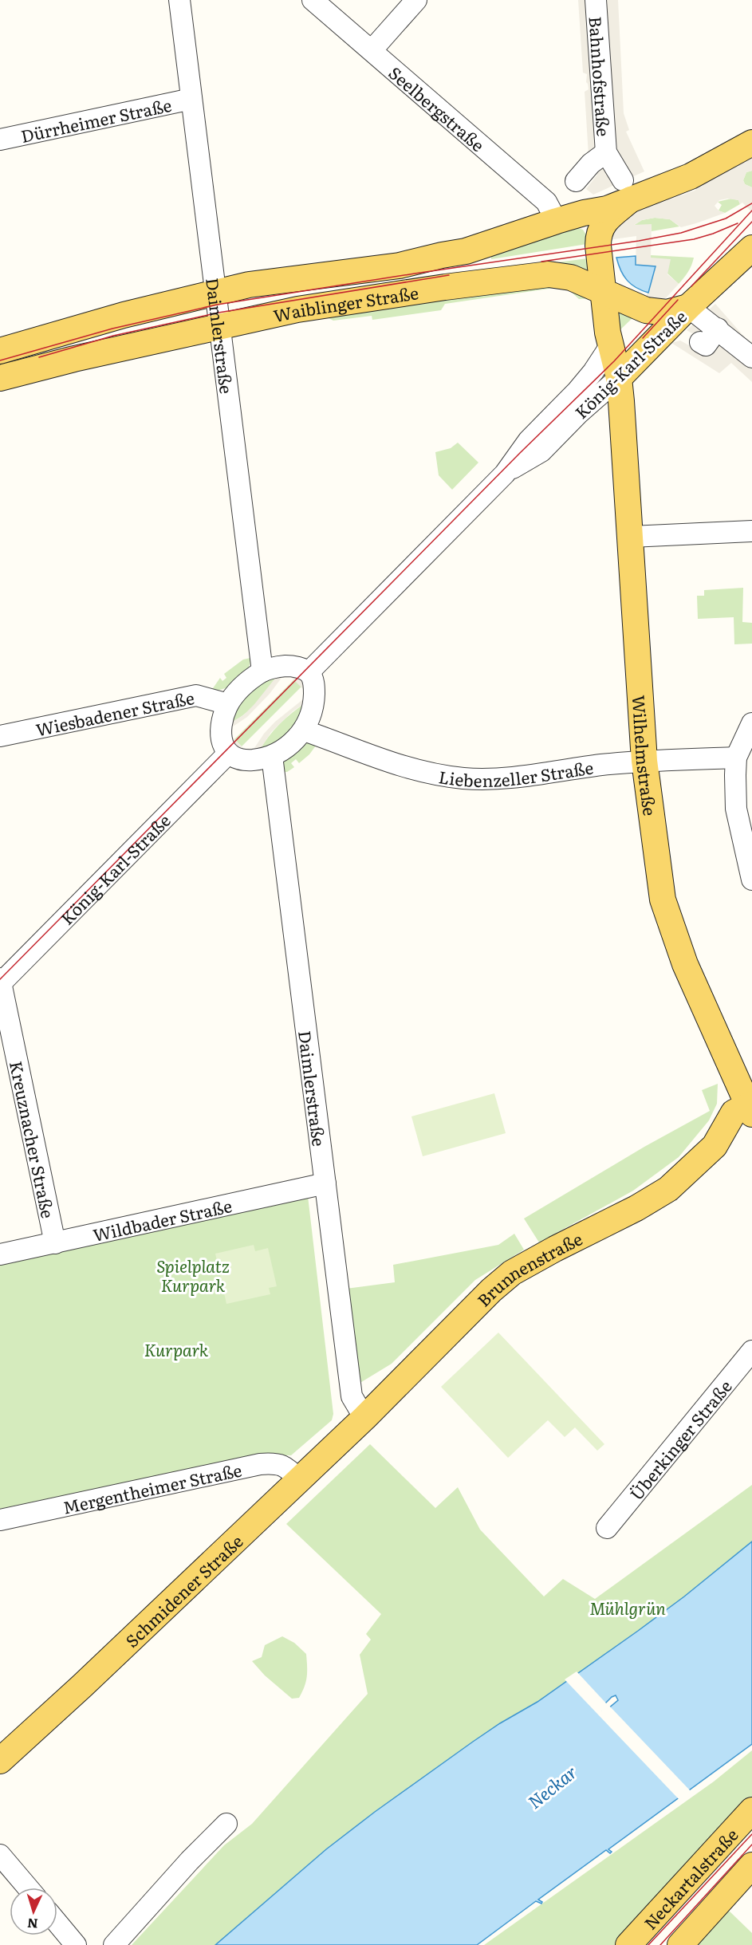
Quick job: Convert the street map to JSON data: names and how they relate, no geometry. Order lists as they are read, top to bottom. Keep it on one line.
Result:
{"streets":{"main road":["Waiblinger Straße","König-Karl-Straße","Wilhelmstraße","Brunnenstraße","Schmidener Straße","Neckartalstraße"],"street":["Bahnhofstraße","Seelbergstraße","Dürrheimer Straße","Daimlerstraße","Wiesbadener Straße","Liebenzeller Straße","Kreuznacher Straße","Wildbader Straße","Überkinger Straße","Mergentheimer Straße"]},"crossings":[["Bahnhofstraße","Waiblinger Straße"],["Bahnhofstraße","Wilhelmstraße"],["Seelbergstraße","Waiblinger Straße"],["Dürrheimer Straße","Daimlerstraße"],["Waiblinger Straße","Daimlerstraße"],["Waiblinger Straße","König-Karl-Straße"],["Waiblinger Straße","Wilhelmstraße"],["Daimlerstraße","König-Karl-Straße"],["Daimlerstraße","Wiesbadener Straße"],["Daimlerstraße","Liebenzeller Straße"],["Daimlerstraße","Wildbader Straße"],["Daimlerstraße","Brunnenstraße"],["Daimlerstraße","Schmidener Straße"],["König-Karl-Straße","Wiesbadener Straße"],["König-Karl-Straße","Wilhelmstraße"],["König-Karl-Straße","Liebenzeller Straße"],["König-Karl-Straße","Kreuznacher Straße"],["Wiesbadener Straße","Liebenzeller Straße"],["Wilhelmstraße","Liebenzeller Straße"],["Wilhelmstraße","Brunnenstraße"],["Kreuznacher Straße","Wildbader Straße"],["Brunnenstraße","Schmidener Straße"],["Mergentheimer Straße","Schmidener Straße"]],"water":["Neckar"],"parks":["Spielplatz Kurpark","Kurpark","Mühlgrün"],"north":"bottom"}
